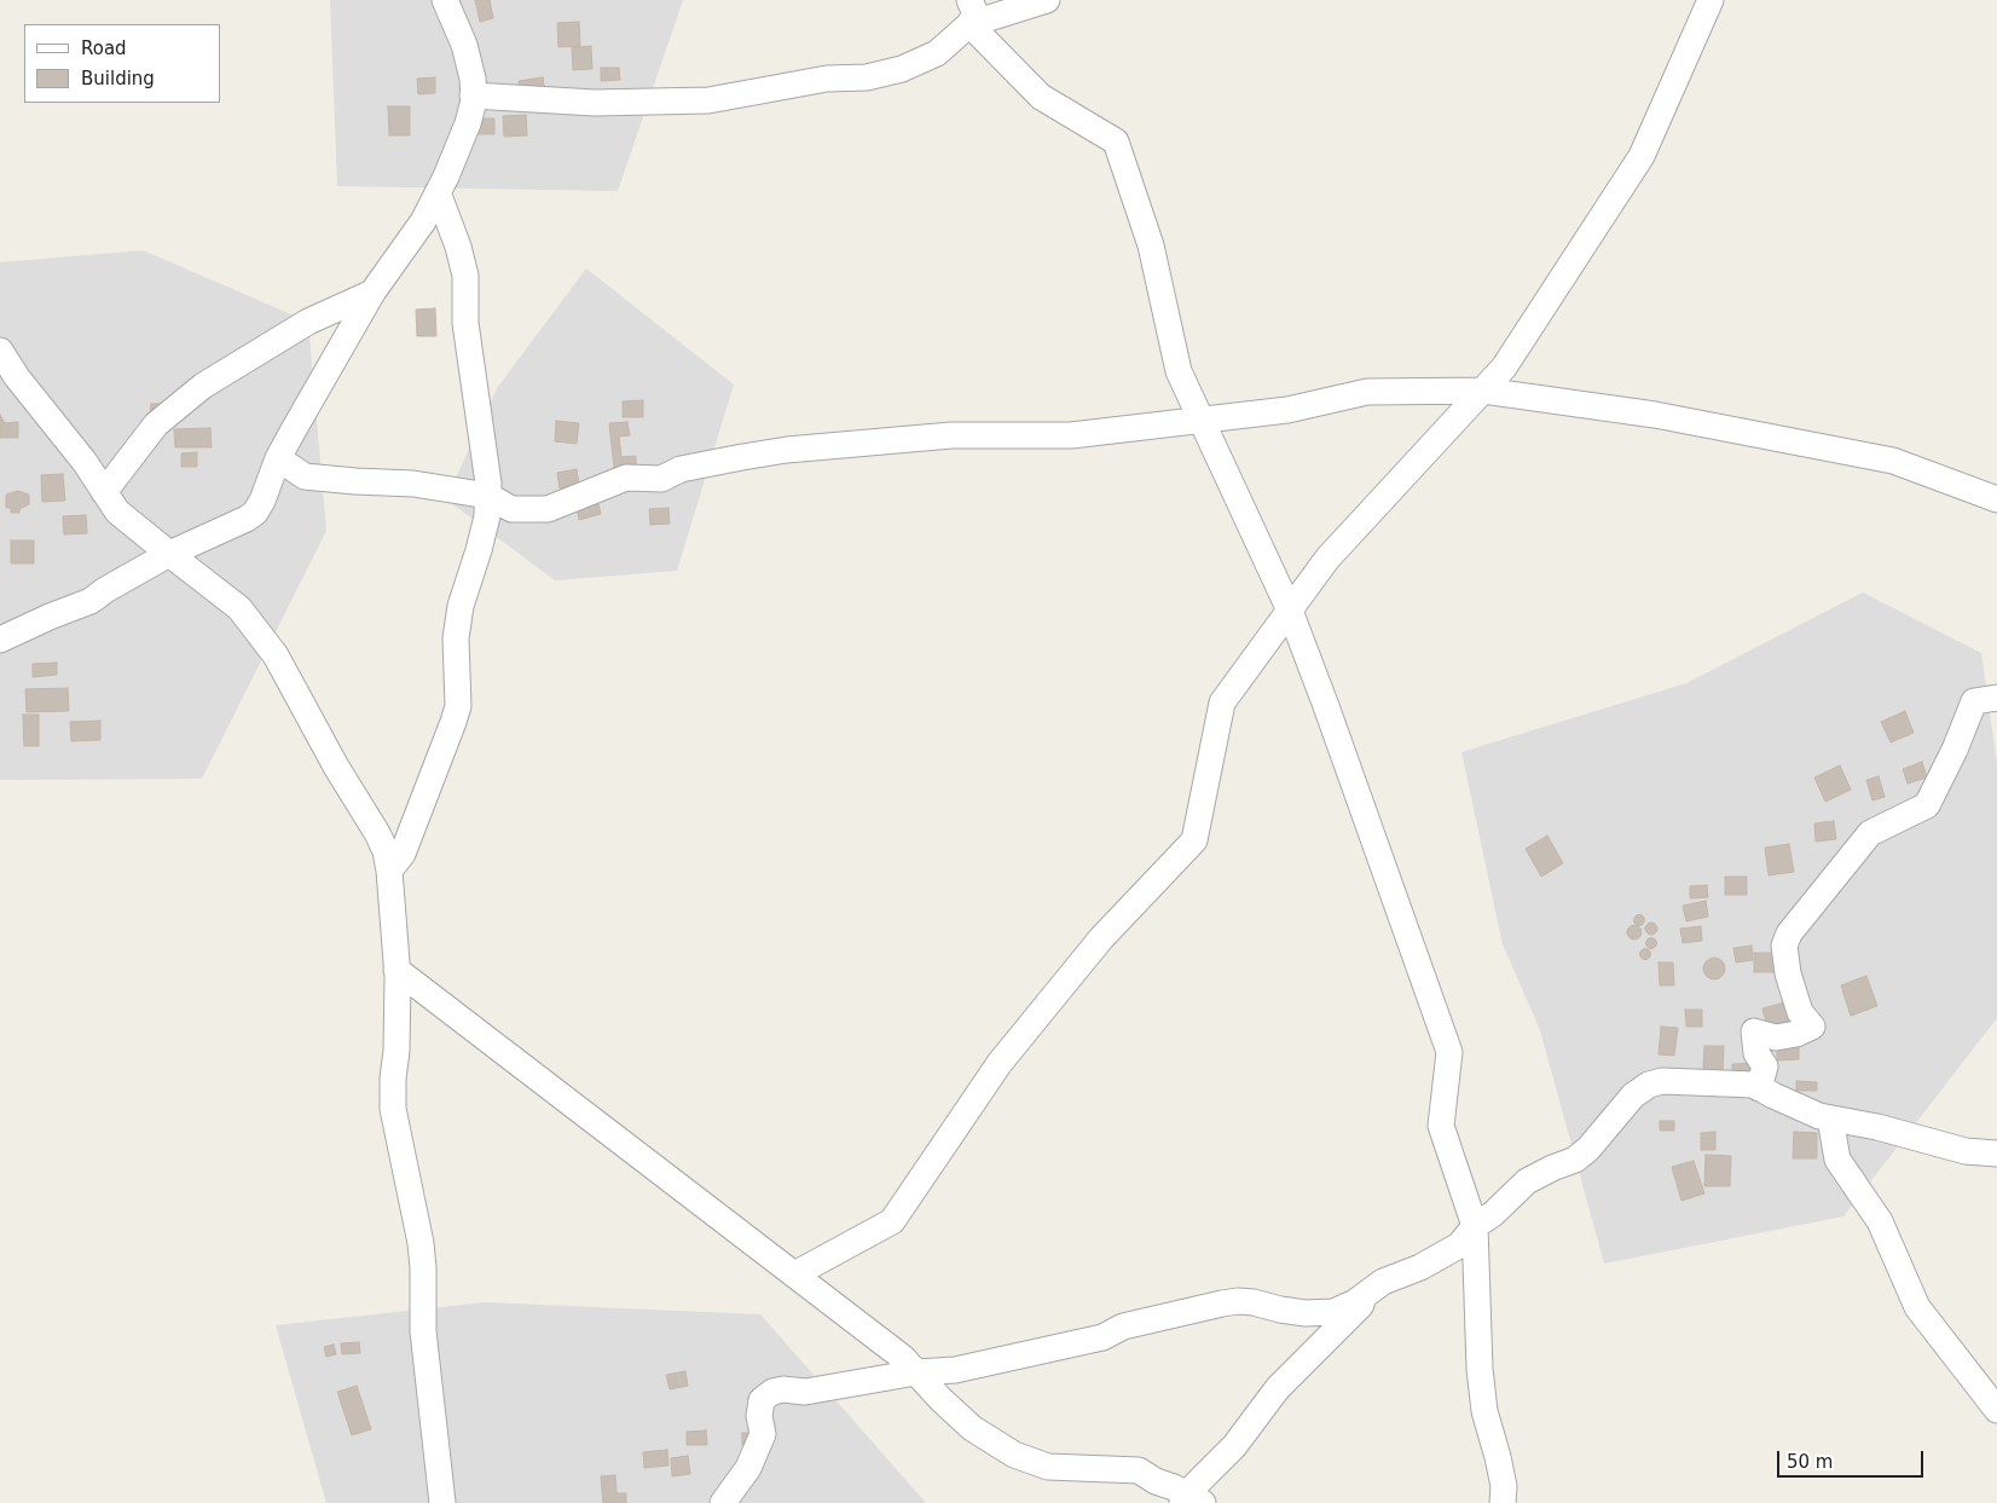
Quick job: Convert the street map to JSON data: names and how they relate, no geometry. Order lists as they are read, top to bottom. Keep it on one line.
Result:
{"legend":["Road","Building"],"scale_bar":"50 m"}
